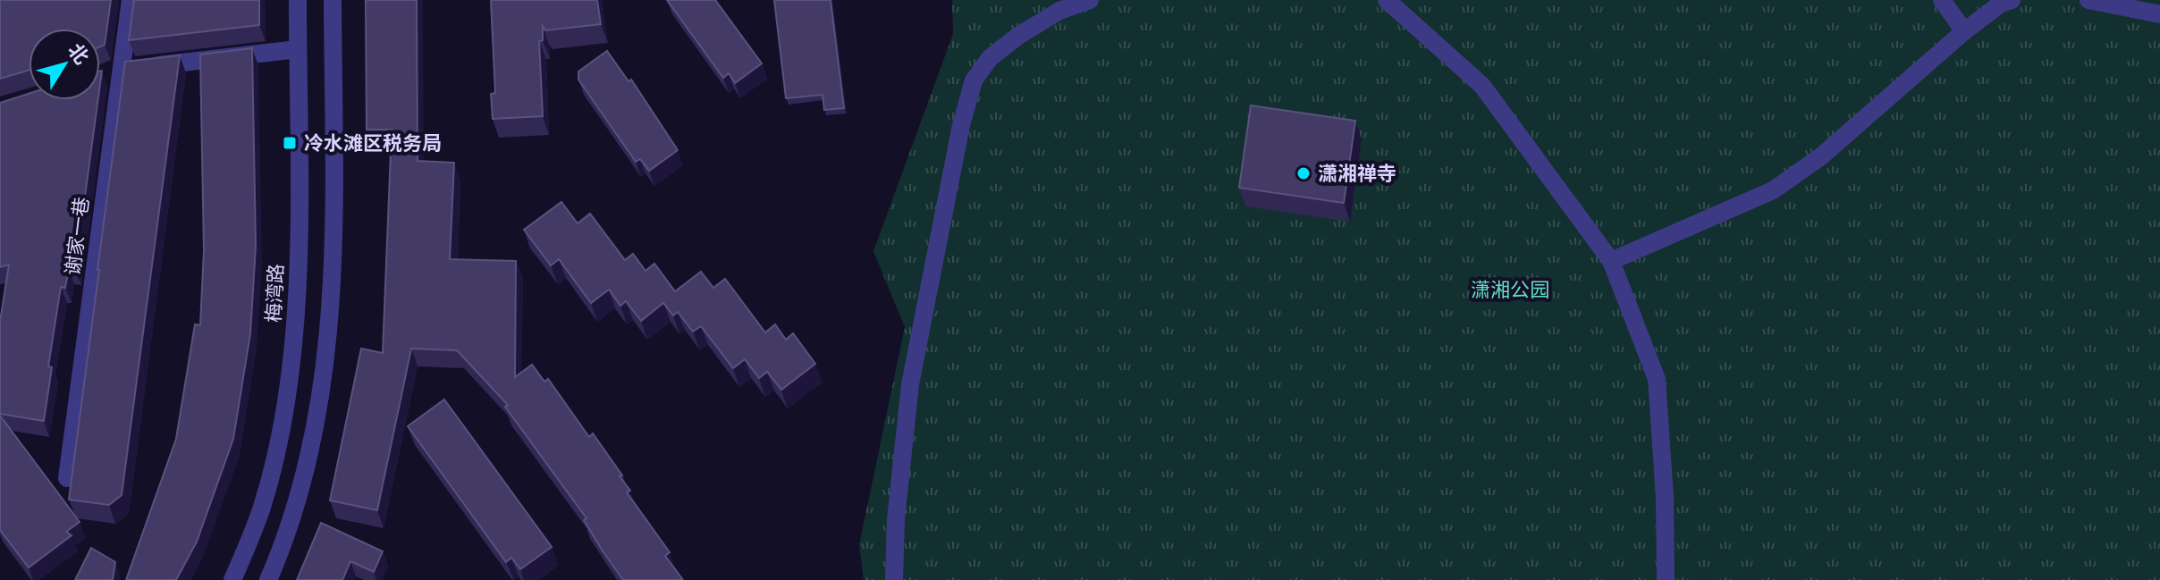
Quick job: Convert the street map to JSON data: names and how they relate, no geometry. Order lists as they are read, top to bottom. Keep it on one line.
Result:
{"streets":{"street":["谢家一巷","梅湾路"]},"parks":["潇湘公园"],"places":{"transit":["冷水滩区税务局"],"other":["潇湘禅寺"]},"north":"top right"}
